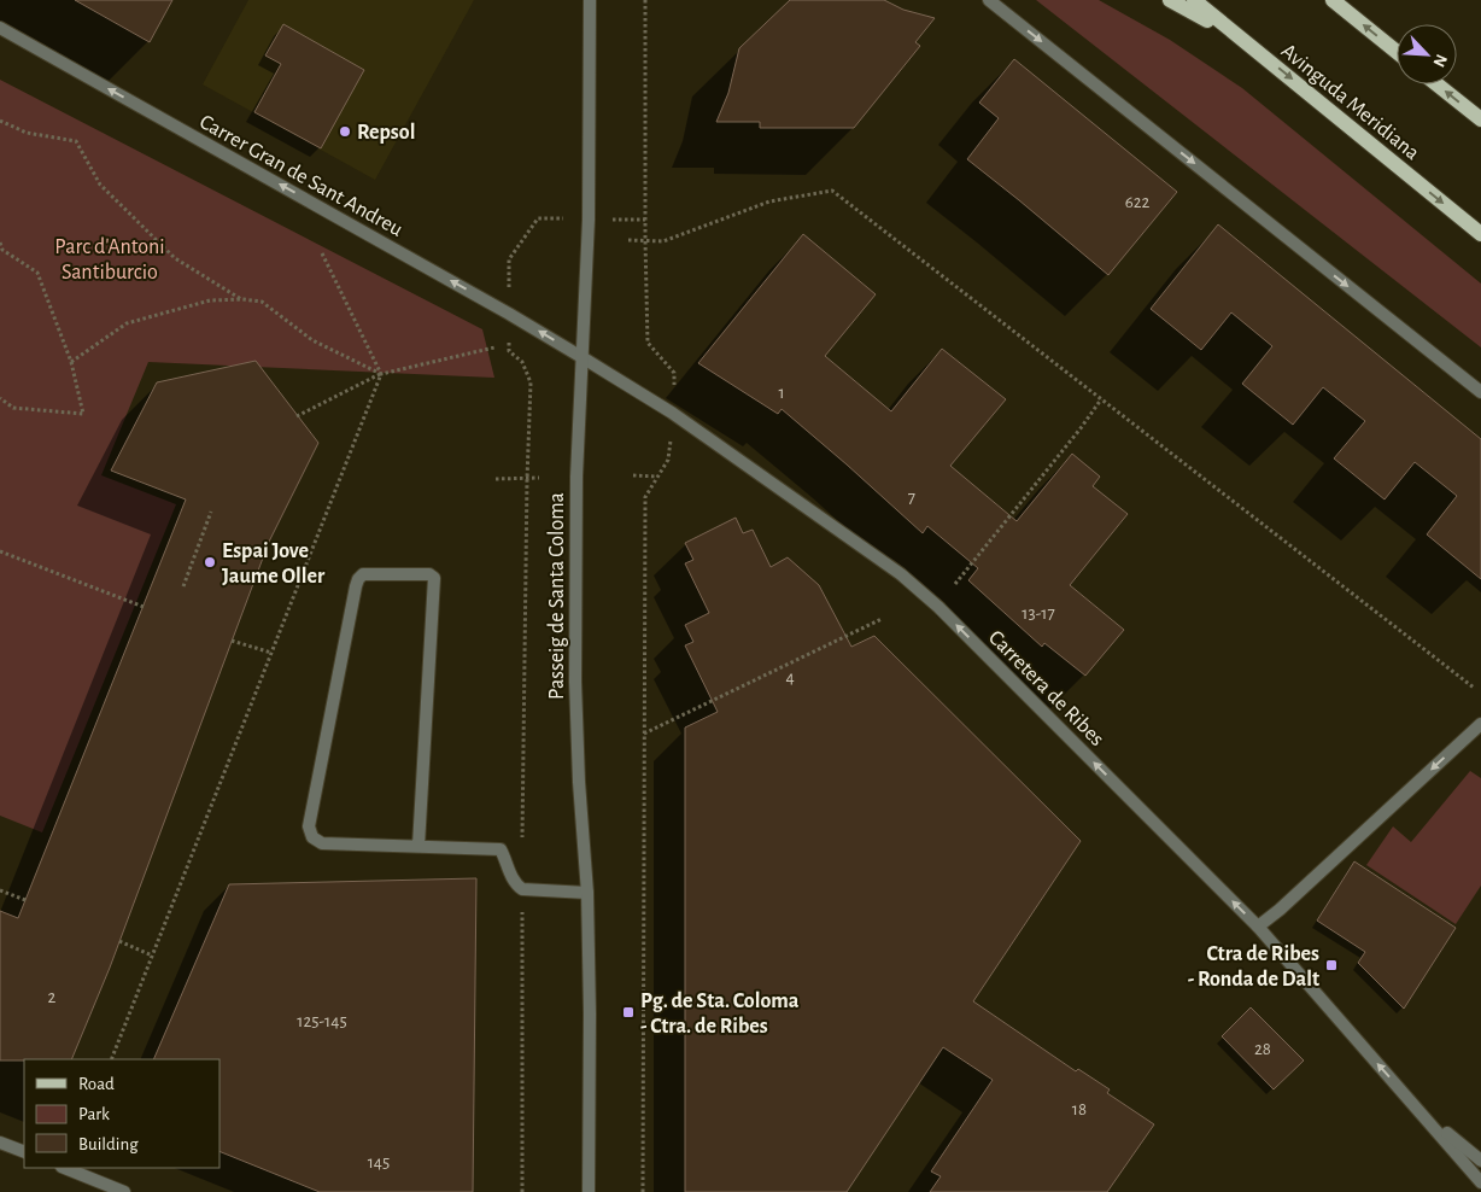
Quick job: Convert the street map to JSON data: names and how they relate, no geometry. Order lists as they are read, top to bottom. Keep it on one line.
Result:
{"streets":{"main road":["Avinguda Meridiana"],"street":["Carrer Gran de Sant Andreu","Passeig de Santa Coloma","Carretera de Ribes"]},"crossings":[["Carrer Gran de Sant Andreu","Passeig de Santa Coloma"],["Carrer Gran de Sant Andreu","Carretera de Ribes"],["Passeig de Santa Coloma","Carretera de Ribes"]],"one_way":["Carrer Gran de Sant Andreu","Carretera de Ribes"],"parks":["Parc d'Antoni Santiburcio"],"places":{"other":["Repsol","Espai Jove Jaume Oller"],"transit":["Ctra de Ribes - Ronda de Dalt","Pg. de Sta. Coloma - Ctra. de Ribes"]},"house_numbers":["622","1","7","13-17","4","2","125-145","28","18","145"],"legend":["Road","Park","Building"],"north":"bottom right"}
